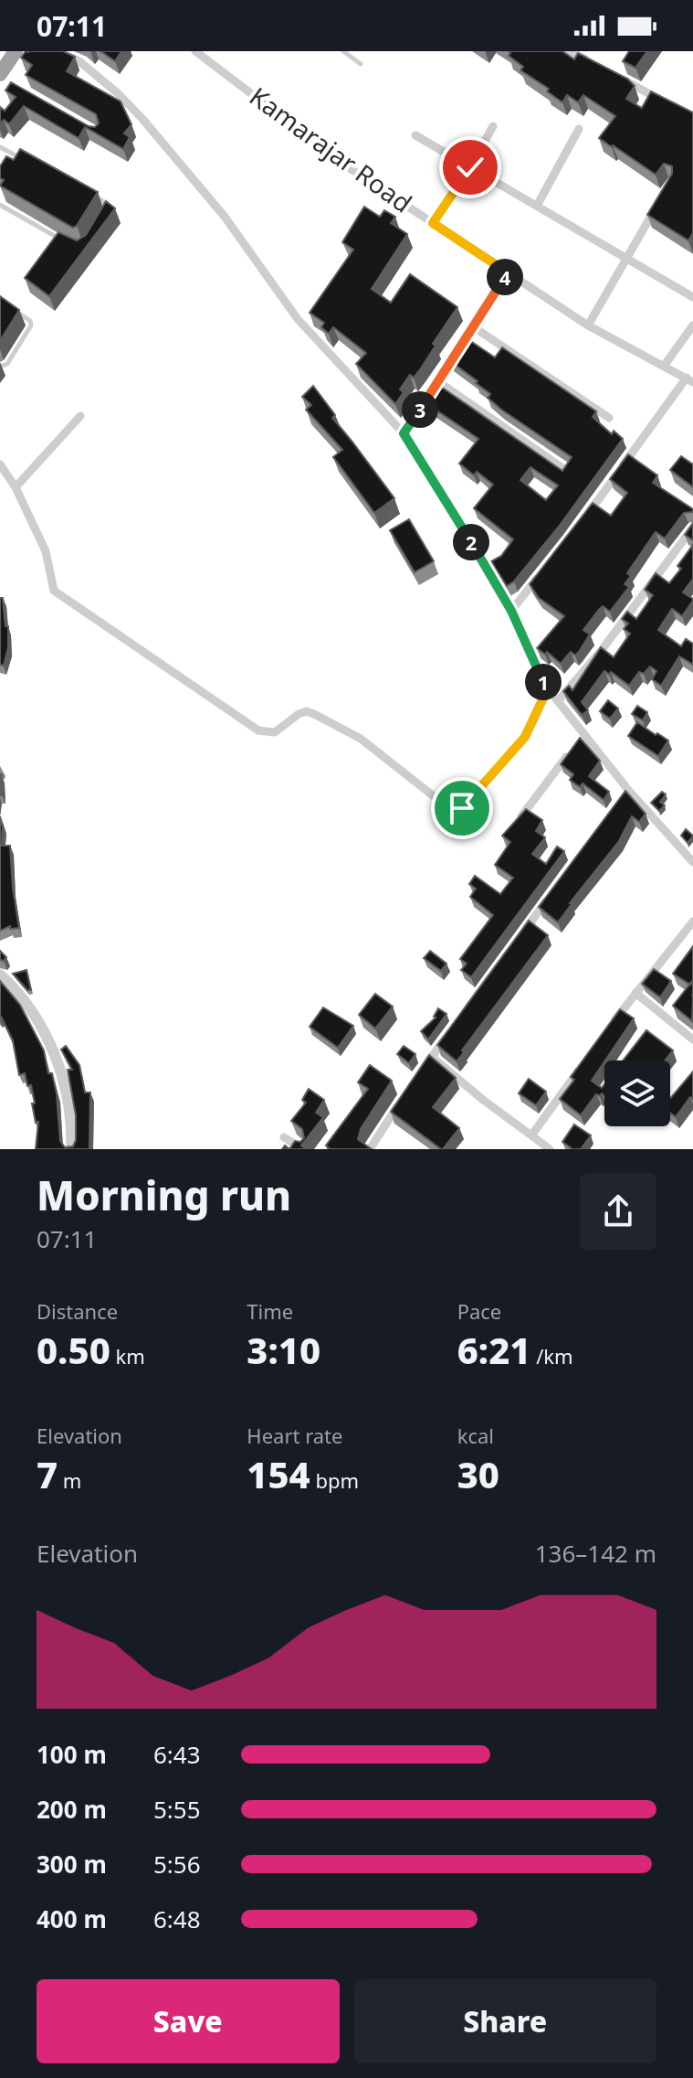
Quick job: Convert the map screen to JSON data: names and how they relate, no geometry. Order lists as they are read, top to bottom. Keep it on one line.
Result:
{"streets":{"street":["Kamarajar Road"]},"page":{"status":"07:11","pins":["4","3","2","1"],"heading":["Morning run","07:11"],"stats":[["Distance","0.50 km"],["Time","3:10"],["Pace","6:21 /km"],["Elevation","7 m"],["Heart rate","154 bpm"],["kcal","30"]],"chart":["Elevation","136–142 m"],"list":[{"name":"100 m","note":"6:43"},{"name":"200 m","note":"5:55"},{"name":"300 m","note":"5:56"},{"name":"400 m","note":"6:48"}],"buttons":["Save","Share"]}}
